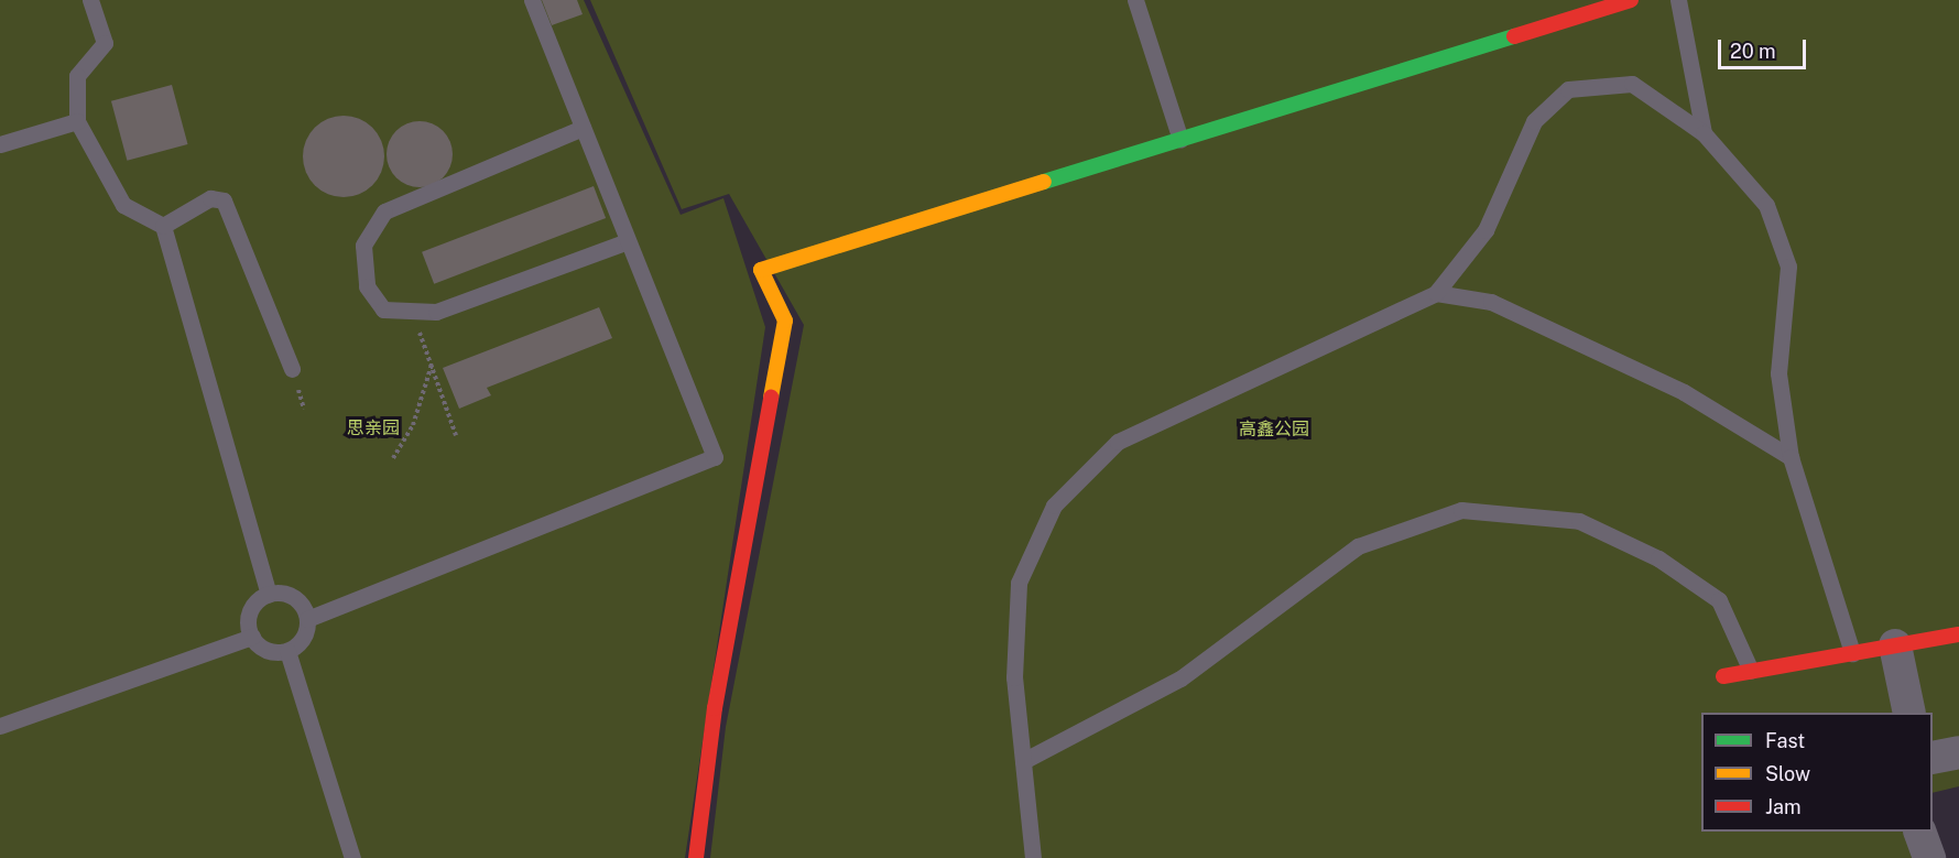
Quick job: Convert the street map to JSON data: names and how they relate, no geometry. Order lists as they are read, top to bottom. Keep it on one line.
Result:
{"parks":["思亲园","高鑫公园"],"legend":["Fast","Slow","Jam"],"scale_bar":"20 m"}
